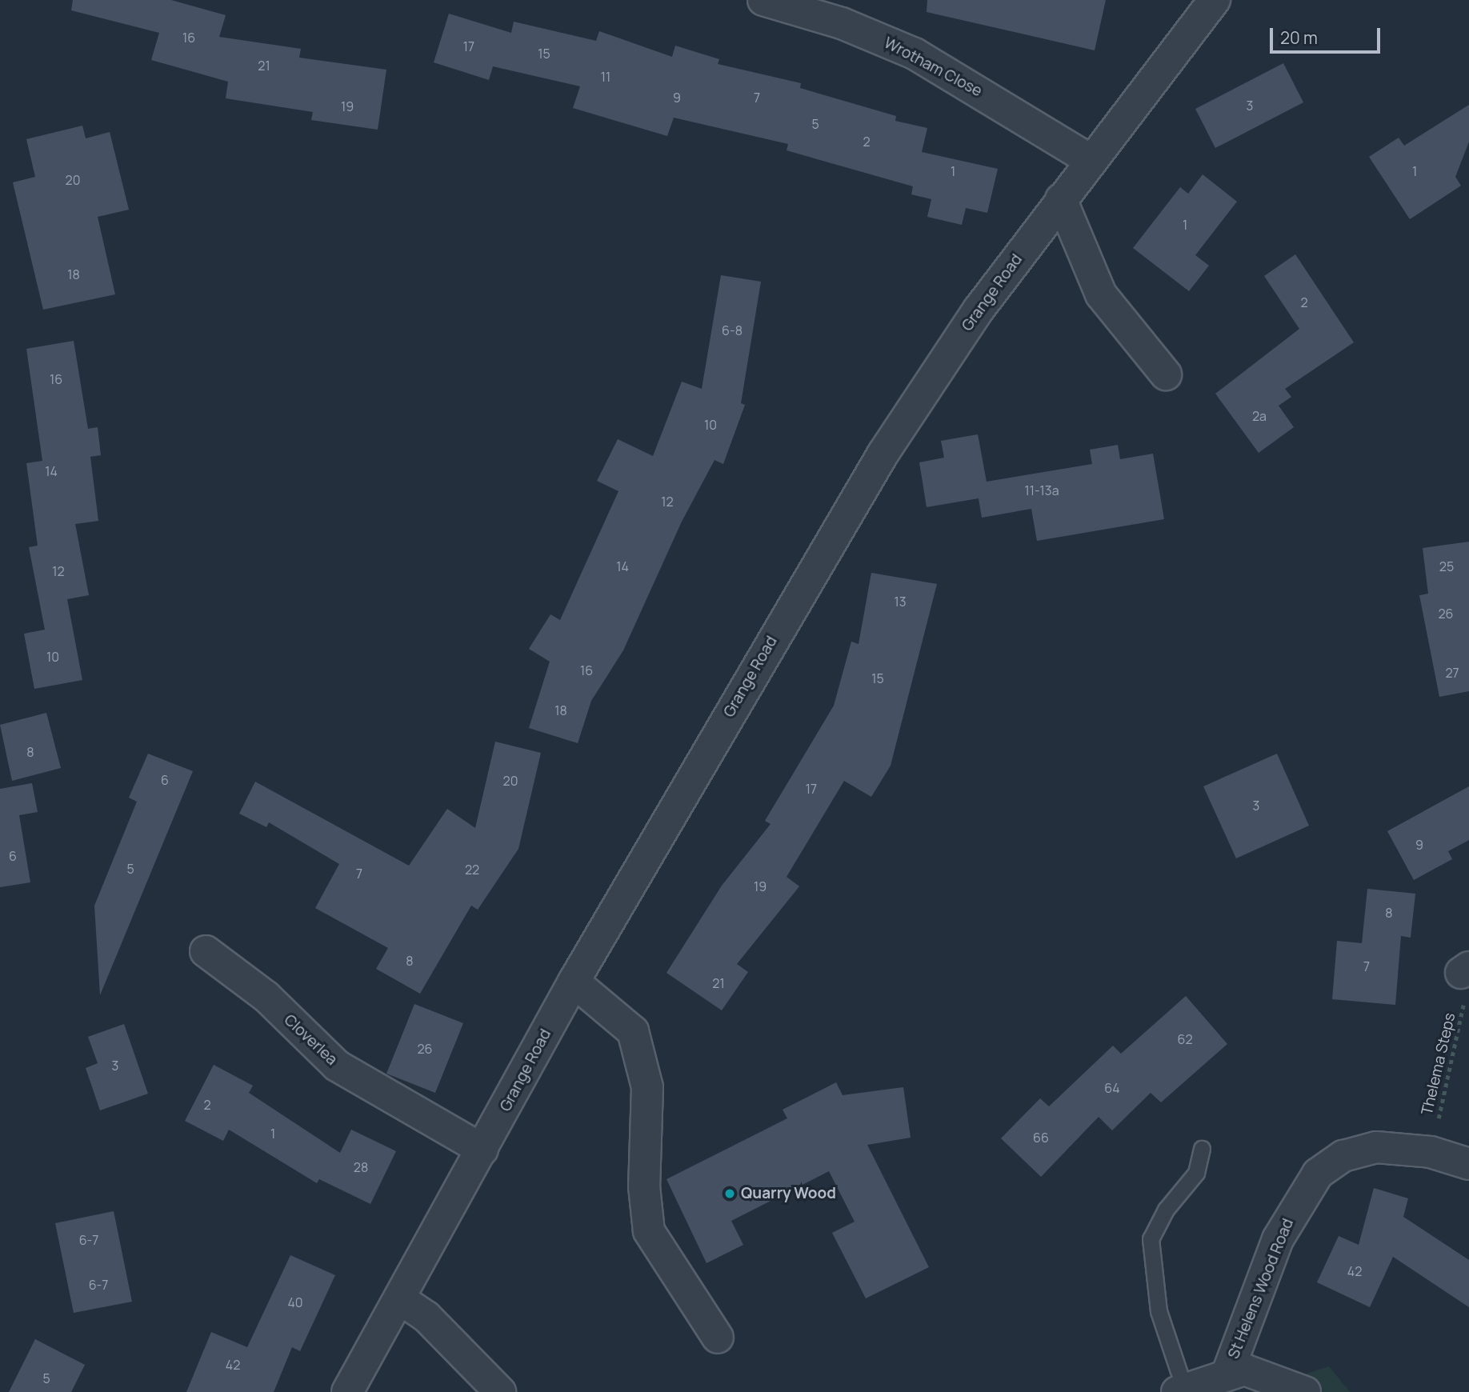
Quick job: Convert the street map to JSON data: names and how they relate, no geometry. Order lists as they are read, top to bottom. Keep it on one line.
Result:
{"streets":{"street":["Wrotham Close","Grange Road","Cloverlea","St Helens Wood Road"],"path":["Thelema Steps"]},"crossings":[["Wrotham Close","Grange Road"],["Grange Road","Cloverlea"],["Thelema Steps","St Helens Wood Road"]],"places":["Quarry Wood"],"house_numbers":["16","17","15","21","11","9","7","3","19","5","2","1","1","20","1","18","2","6-8","16","2a","10","14","11-13a","12","14","25","12","13","26","10","16","27","15","18","8","6","20","17","3","9","6","5","22","7","19","8","8","7","21","62","26","3","64","2","1","66","28","6-7","42","6-7","40","42","5"],"scale_bar":"20 m"}
